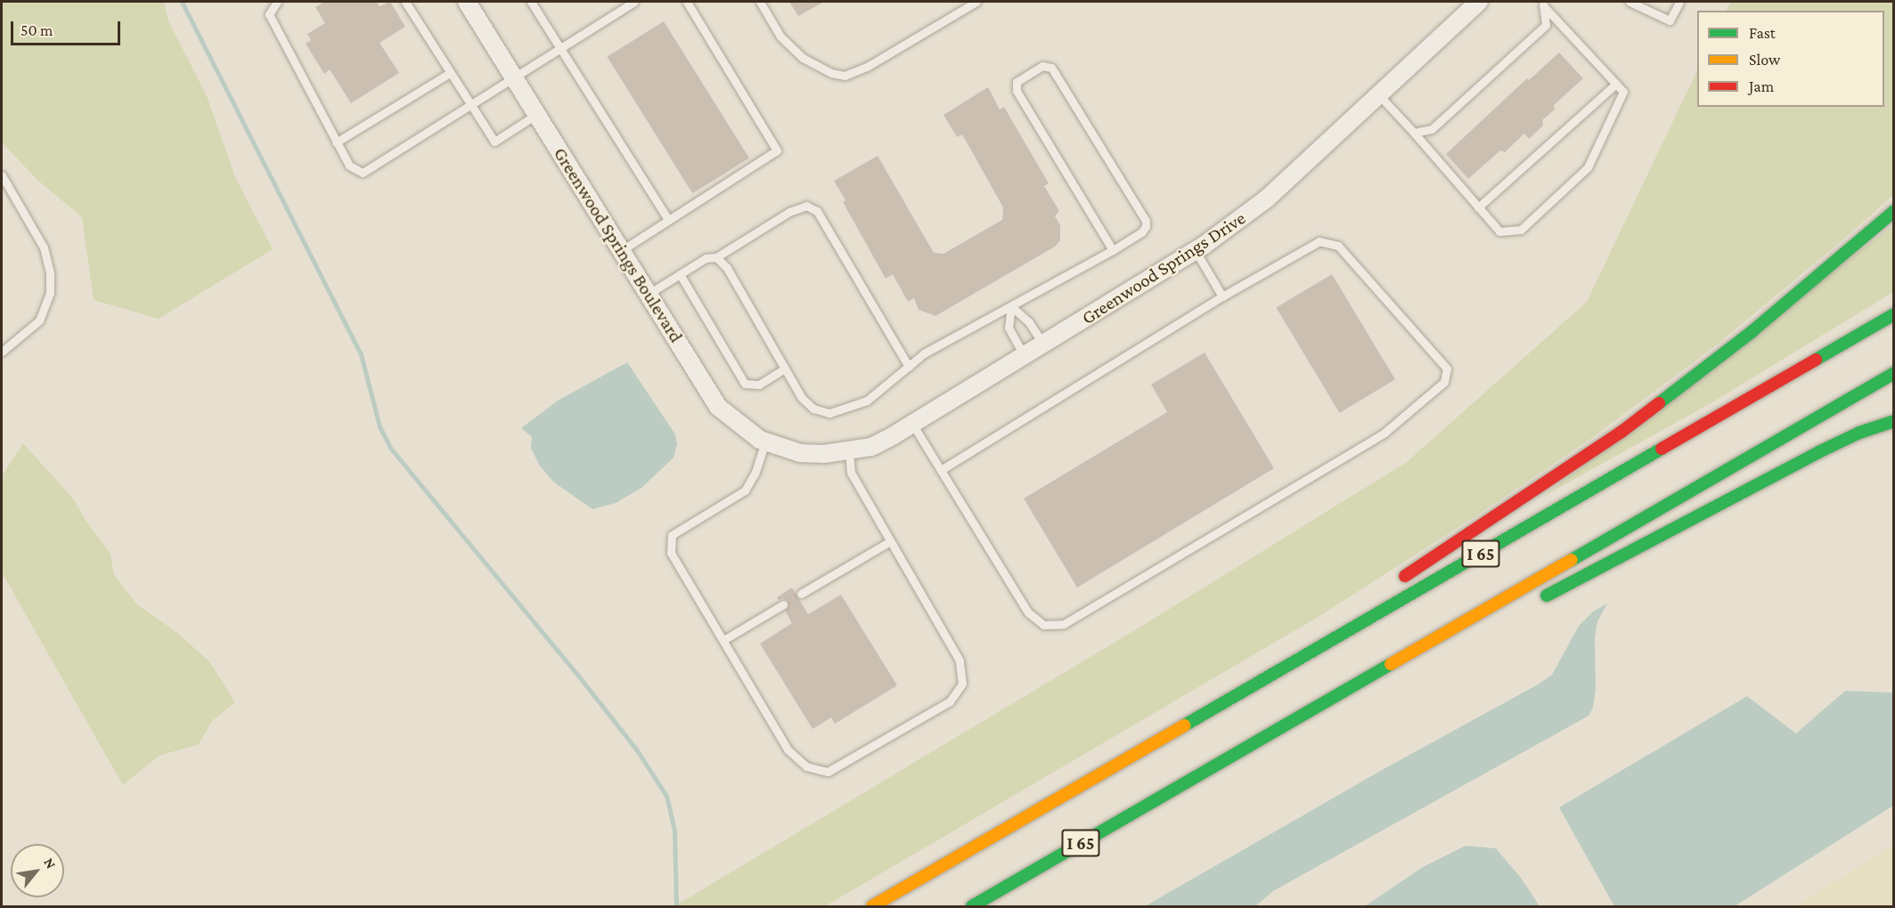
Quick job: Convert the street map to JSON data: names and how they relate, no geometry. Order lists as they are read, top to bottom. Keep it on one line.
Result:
{"streets":{"highway":["I 65"],"street":["Greenwood Springs Boulevard","Greenwood Springs Drive"]},"crossings":[["Greenwood Springs Boulevard","Greenwood Springs Drive"]],"legend":["Fast","Slow","Jam"],"scale_bar":"50 m","north":"top right"}
